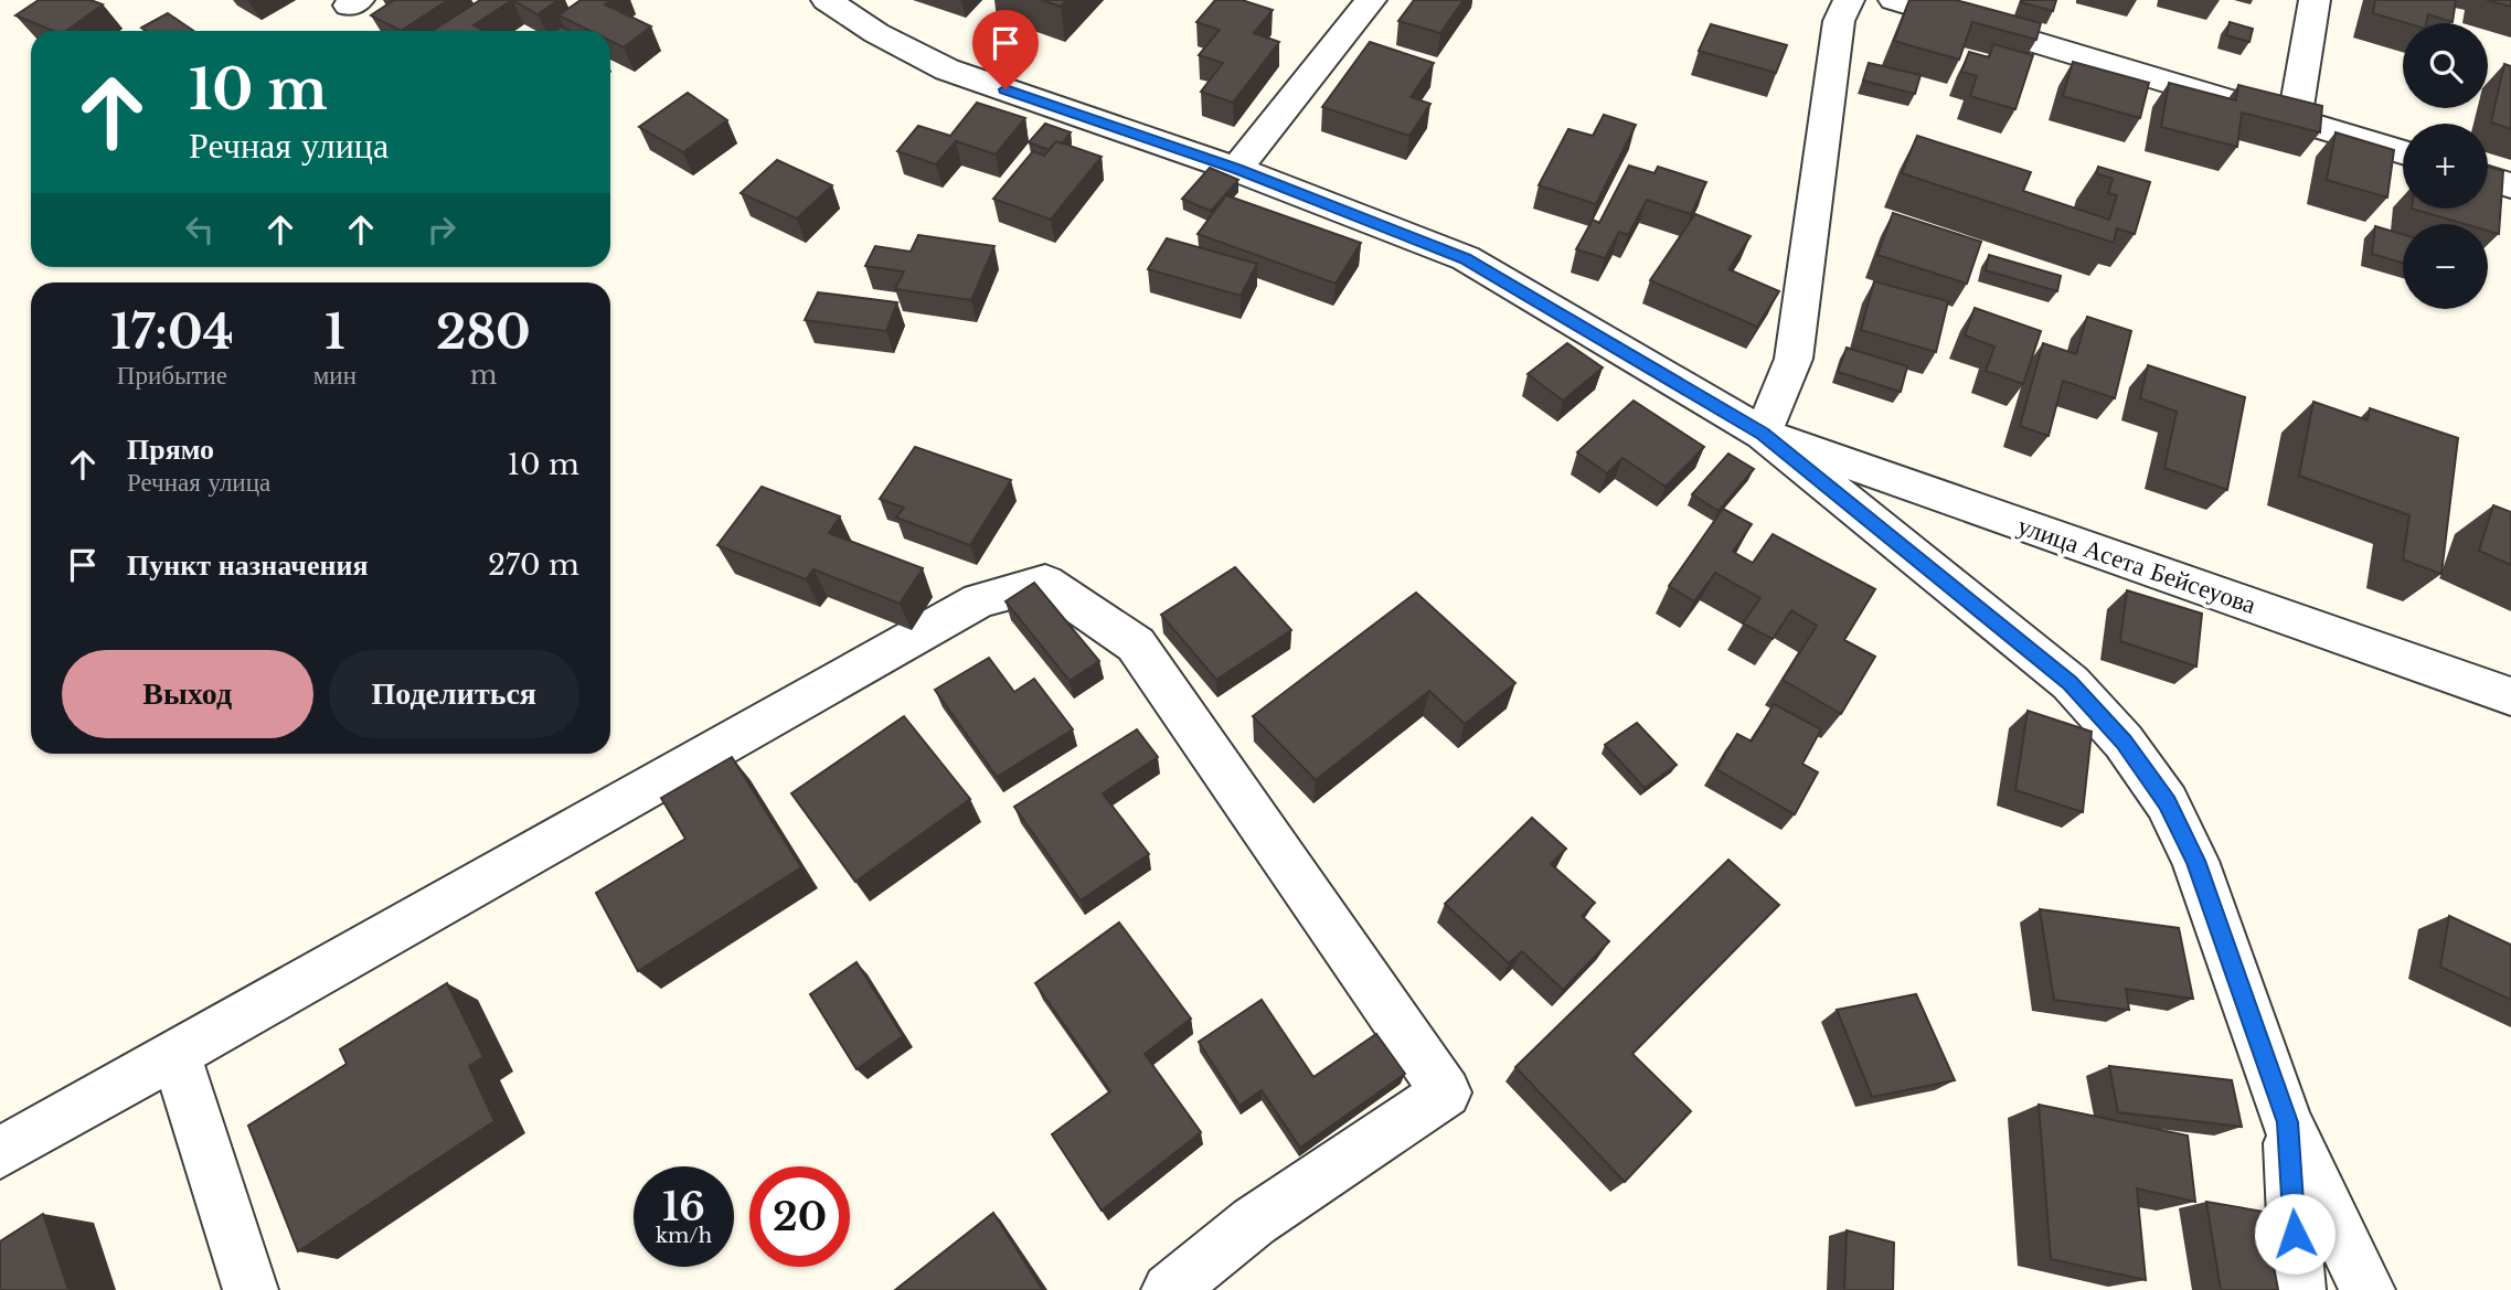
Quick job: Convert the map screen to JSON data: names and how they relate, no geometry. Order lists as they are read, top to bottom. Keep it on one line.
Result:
{"streets":{"street":["улица Асета Бейсеуова"]},"page":{"map_buttons":["+","−"],"turn":["10 m","Речная улица"],"eta":["17:04","Прибытие","1","мин","280","m"],"list":[{"name":"Прямо","note":"Речная улица","value":"10 m"},{"name":"Пункт назначения","value":"270 m"}],"buttons":["Выход","Поделиться"],"speed":"16 km/h","limit":"20"}}
